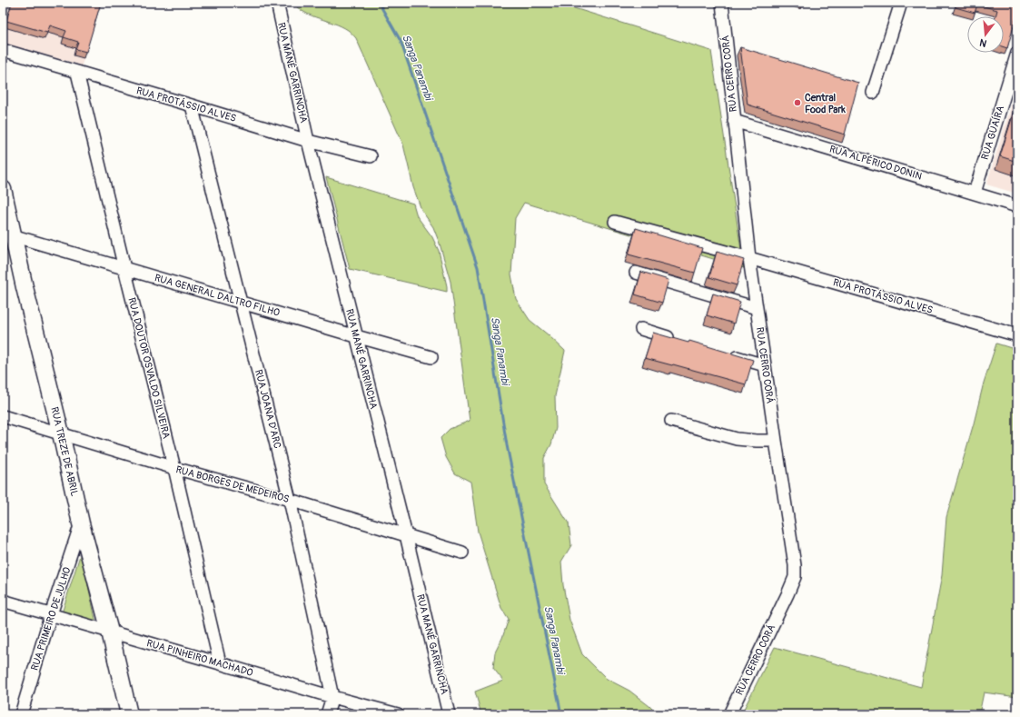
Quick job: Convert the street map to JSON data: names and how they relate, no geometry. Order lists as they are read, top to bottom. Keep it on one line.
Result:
{"streets":{"street":["RUA MANÉ GARRINCHA","RUA CERRO CORÁ","RUA PROTÁSSIO ALVES","RUA GUAÍRA","RUA ALPÉRICO DONIN","RUA GENERAL DALTRO FILHO","RUA DOUTOR OSVALDO SILVEIRA","RUA JOANA D'ARC","RUA TREZE DE ABRIL","RUA BORGES DE MEDEIROS","RUA PRIMEIRO DE JULHO","RUA PINHEIRO MACHADO"]},"crossings":[["RUA MANÉ GARRINCHA","RUA PROTÁSSIO ALVES"],["RUA MANÉ GARRINCHA","RUA GENERAL DALTRO FILHO"],["RUA MANÉ GARRINCHA","RUA BORGES DE MEDEIROS"],["RUA CERRO CORÁ","RUA PROTÁSSIO ALVES"],["RUA CERRO CORÁ","RUA ALPÉRICO DONIN"],["RUA PROTÁSSIO ALVES","RUA DOUTOR OSVALDO SILVEIRA"],["RUA PROTÁSSIO ALVES","RUA JOANA D'ARC"],["RUA GUAÍRA","RUA ALPÉRICO DONIN"],["RUA GENERAL DALTRO FILHO","RUA DOUTOR OSVALDO SILVEIRA"],["RUA GENERAL DALTRO FILHO","RUA JOANA D'ARC"],["RUA GENERAL DALTRO FILHO","RUA TREZE DE ABRIL"],["RUA DOUTOR OSVALDO SILVEIRA","RUA BORGES DE MEDEIROS"],["RUA DOUTOR OSVALDO SILVEIRA","RUA PINHEIRO MACHADO"],["RUA JOANA D'ARC","RUA BORGES DE MEDEIROS"],["RUA JOANA D'ARC","RUA PINHEIRO MACHADO"],["RUA TREZE DE ABRIL","RUA BORGES DE MEDEIROS"],["RUA TREZE DE ABRIL","RUA PRIMEIRO DE JULHO"],["RUA TREZE DE ABRIL","RUA PINHEIRO MACHADO"],["RUA PRIMEIRO DE JULHO","RUA PINHEIRO MACHADO"]],"water":["Sanga Panambi"],"places":["Central Food Park"],"north":"bottom"}
